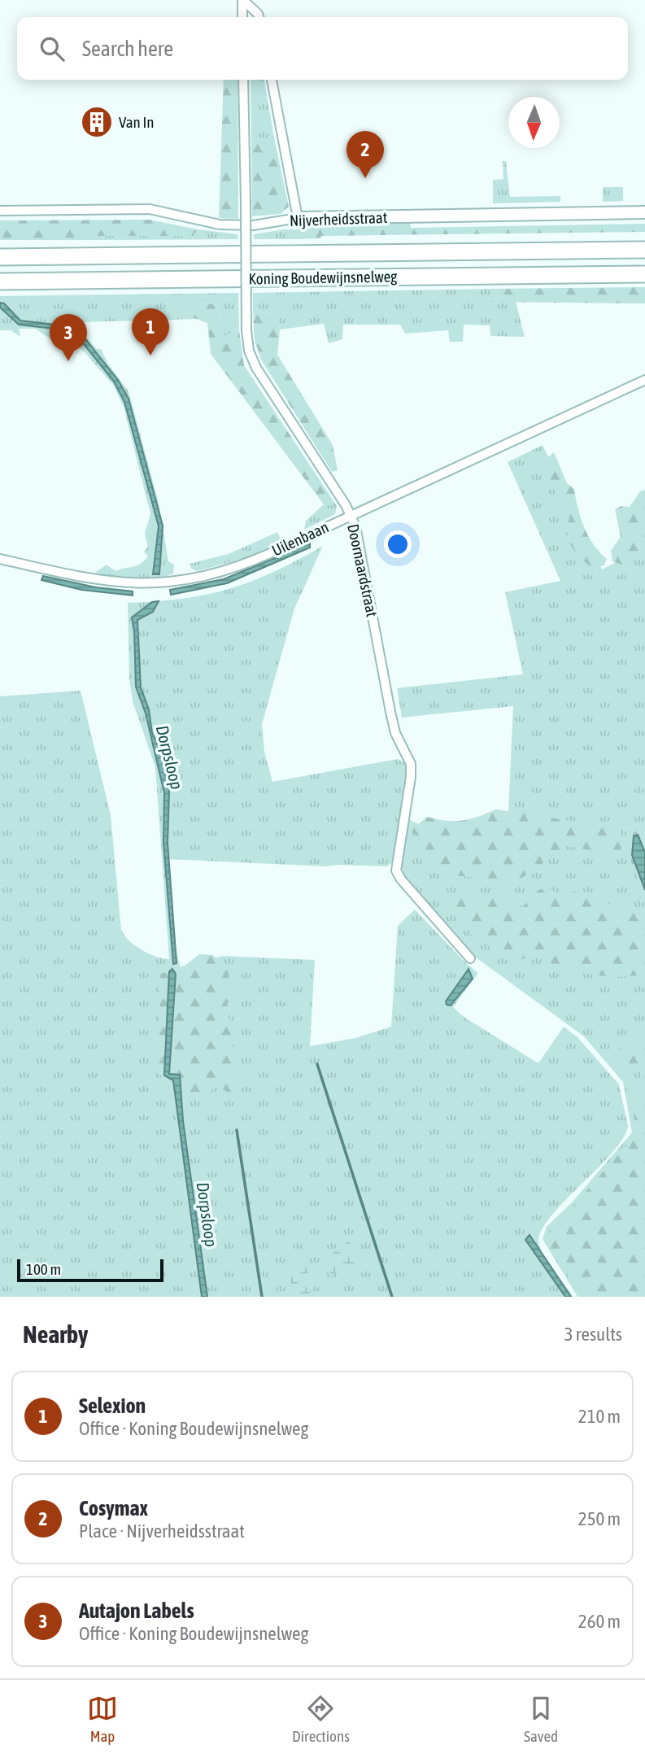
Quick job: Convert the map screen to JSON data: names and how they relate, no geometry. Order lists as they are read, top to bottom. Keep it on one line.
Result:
{"streets":{"highway":["Koning Boudewijnsnelweg"],"street":["Nijverheidsstraat","Uilenbaan","Doornaardstraat"]},"crossings":[["Uilenbaan","Doornaardstraat"]],"water":["Dorpsloop"],"places":{"building":["Van In"]},"scale_bar":"100 m","north":"bottom","page":{"search":"Search here","pins":["2","1","3"],"scale":"100 m","heading":["Nearby","3 results"],"list":[{"mark":"1","name":"Selexion","note":"Office · Koning Boudewijnsnelweg","value":"210 m"},{"mark":"2","name":"Cosymax","note":"Place · Nijverheidsstraat","value":"250 m"},{"mark":"3","name":"Autajon Labels","note":"Office · Koning Boudewijnsnelweg","value":"260 m"}],"nav":["Map","Directions","Saved"]}}
